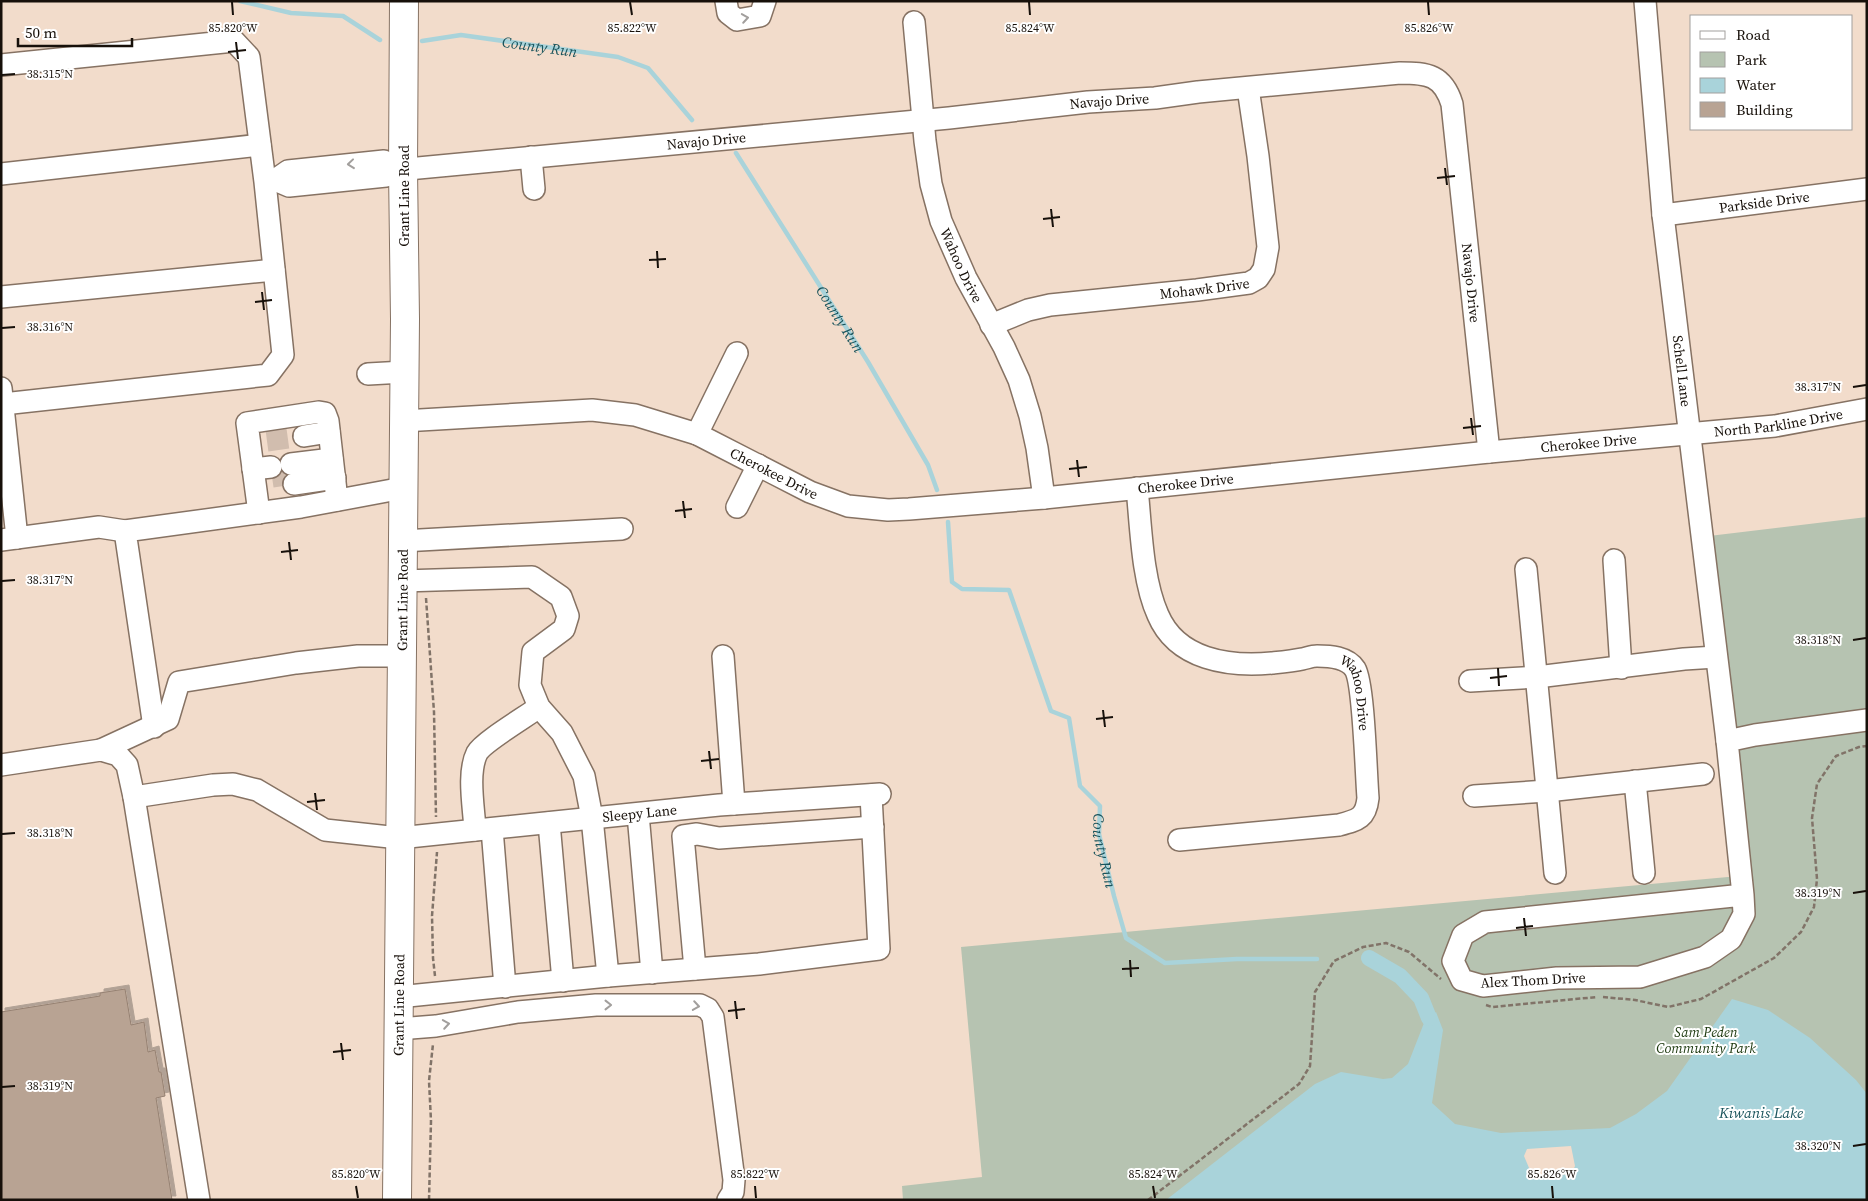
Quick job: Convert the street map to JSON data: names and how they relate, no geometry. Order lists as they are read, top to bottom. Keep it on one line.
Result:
{"streets":{"main road":["Grant Line Road"],"street":["Navajo Drive","Parkside Drive","Wahoo Drive","Mohawk Drive","Schell Lane","North Parkline Drive","Cherokee Drive","Sleepy Lane","Alex Thom Drive"]},"crossings":[["Navajo Drive","Grant Line Road"],["Navajo Drive","Wahoo Drive"],["Navajo Drive","Mohawk Drive"],["Navajo Drive","Cherokee Drive"],["Grant Line Road","Cherokee Drive"],["Grant Line Road","Sleepy Lane"],["Parkside Drive","Schell Lane"],["Wahoo Drive","Mohawk Drive"],["Wahoo Drive","Cherokee Drive"],["Schell Lane","North Parkline Drive"],["Schell Lane","Cherokee Drive"],["Schell Lane","Alex Thom Drive"],["North Parkline Drive","Cherokee Drive"]],"water":["County Run","Kiwanis Lake"],"parks":["Sam Peden Community Park"],"legend":["Road","Park","Water","Building"],"scale_bar":"50 m","coordinates":["85.820°W","85.822°W","85.824°W","85.826°W","38.315°N","38.316°N","38.317°N","38.318°N","38.319°N","38.320°N"]}
